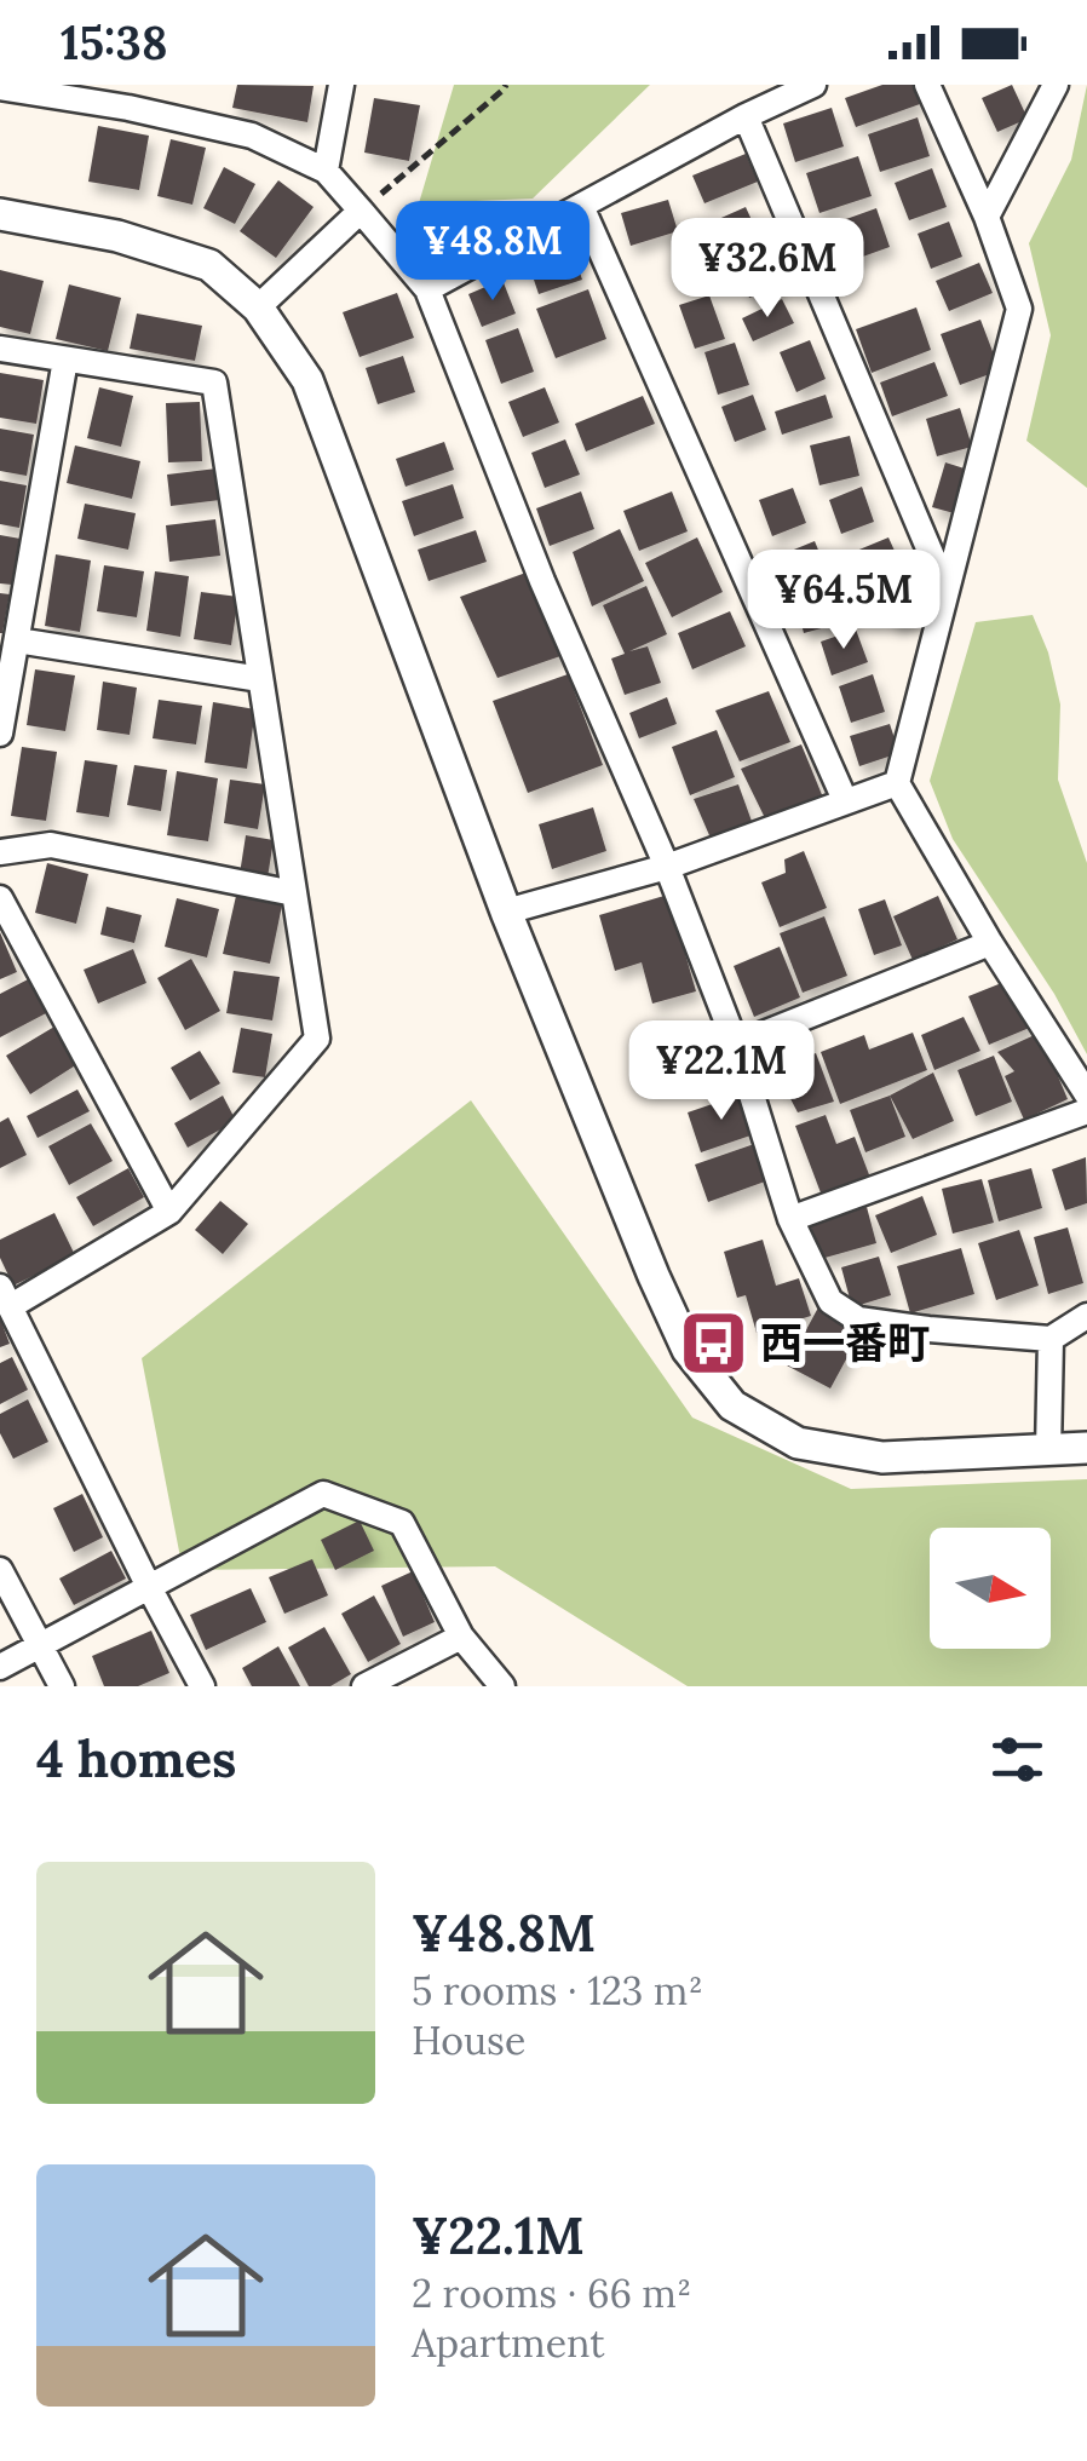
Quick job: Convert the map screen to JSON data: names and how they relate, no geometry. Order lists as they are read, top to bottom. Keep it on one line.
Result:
{"places":{"bus stop":["西一番町"]},"north":"right","page":{"status":"15:38","price":["¥48.8M","¥32.6M","¥64.5M","¥22.1M"],"heading":"4 homes","list":[{"name":"¥48.8M","note":"5 rooms · 123 m² · House"},{"name":"¥22.1M","note":"2 rooms · 66 m² · Apartment"}]}}
